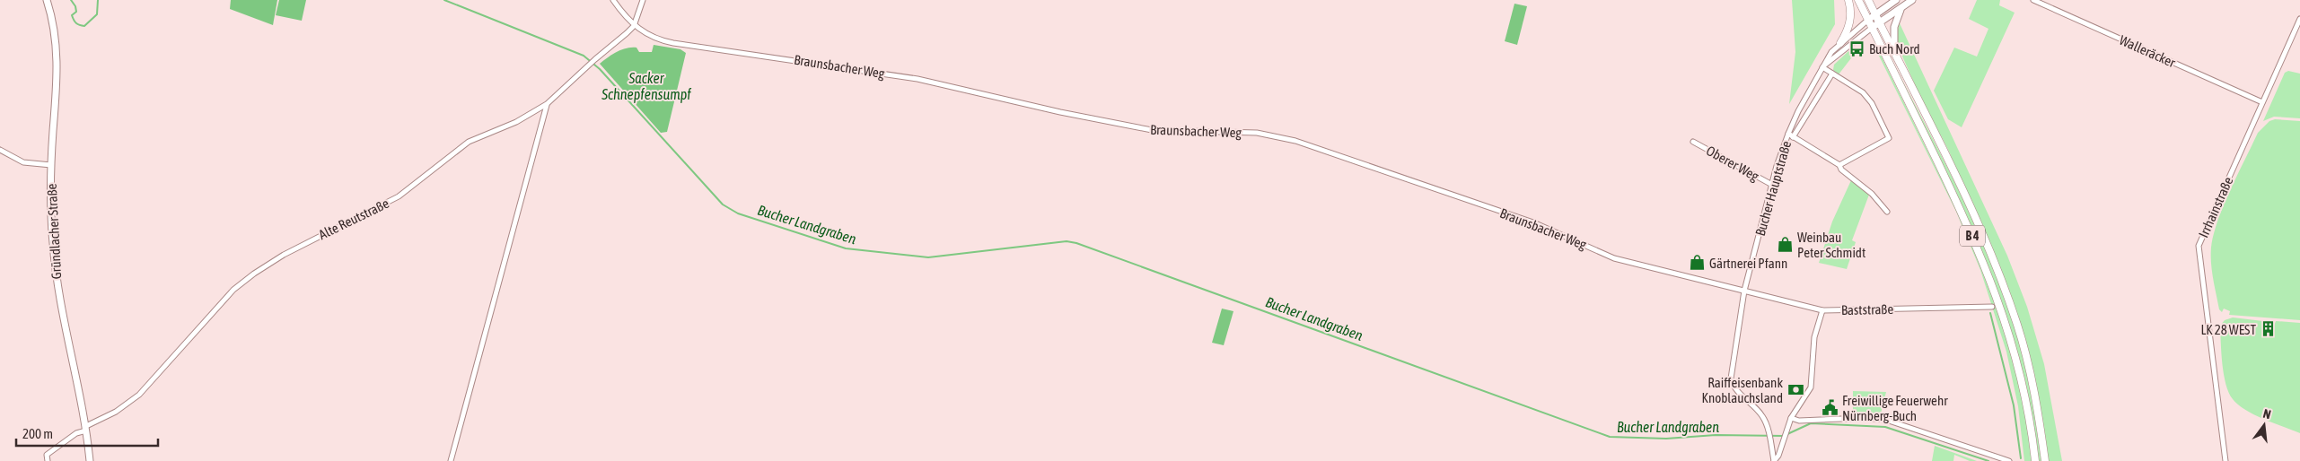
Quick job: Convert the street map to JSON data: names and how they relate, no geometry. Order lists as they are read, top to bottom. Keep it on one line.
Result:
{"streets":{"main road":["Gründlacher Straße","B 4"],"street":["Walleräcker","Braunsbacher Weg","Oberer Weg","Bucher Hauptstraße","Irrhainstraße","Alte Reutstraße","Baststraße"]},"crossings":[["Walleräcker","Irrhainstraße"],["Braunsbacher Weg","Bucher Hauptstraße"],["Braunsbacher Weg","Alte Reutstraße"],["Braunsbacher Weg","Baststraße"],["Oberer Weg","Bucher Hauptstraße"],["Bucher Hauptstraße","B 4"],["Bucher Hauptstraße","Baststraße"],["Alte Reutstraße","Gründlacher Straße"]],"water":["Sacker Schnepfensumpf","Bucher Landgraben"],"places":{"bus stop":["Buch Nord"],"shop":["Weinbau Peter Schmidt","Gärtnerei Pfann"],"building":["LK 28 WEST"],"bank":["Raiffeisenbank Knoblauchsland"],"public building":["Freiwillige Feuerwehr Nürnberg-Buch"]},"scale_bar":"200 m","north":"top"}
